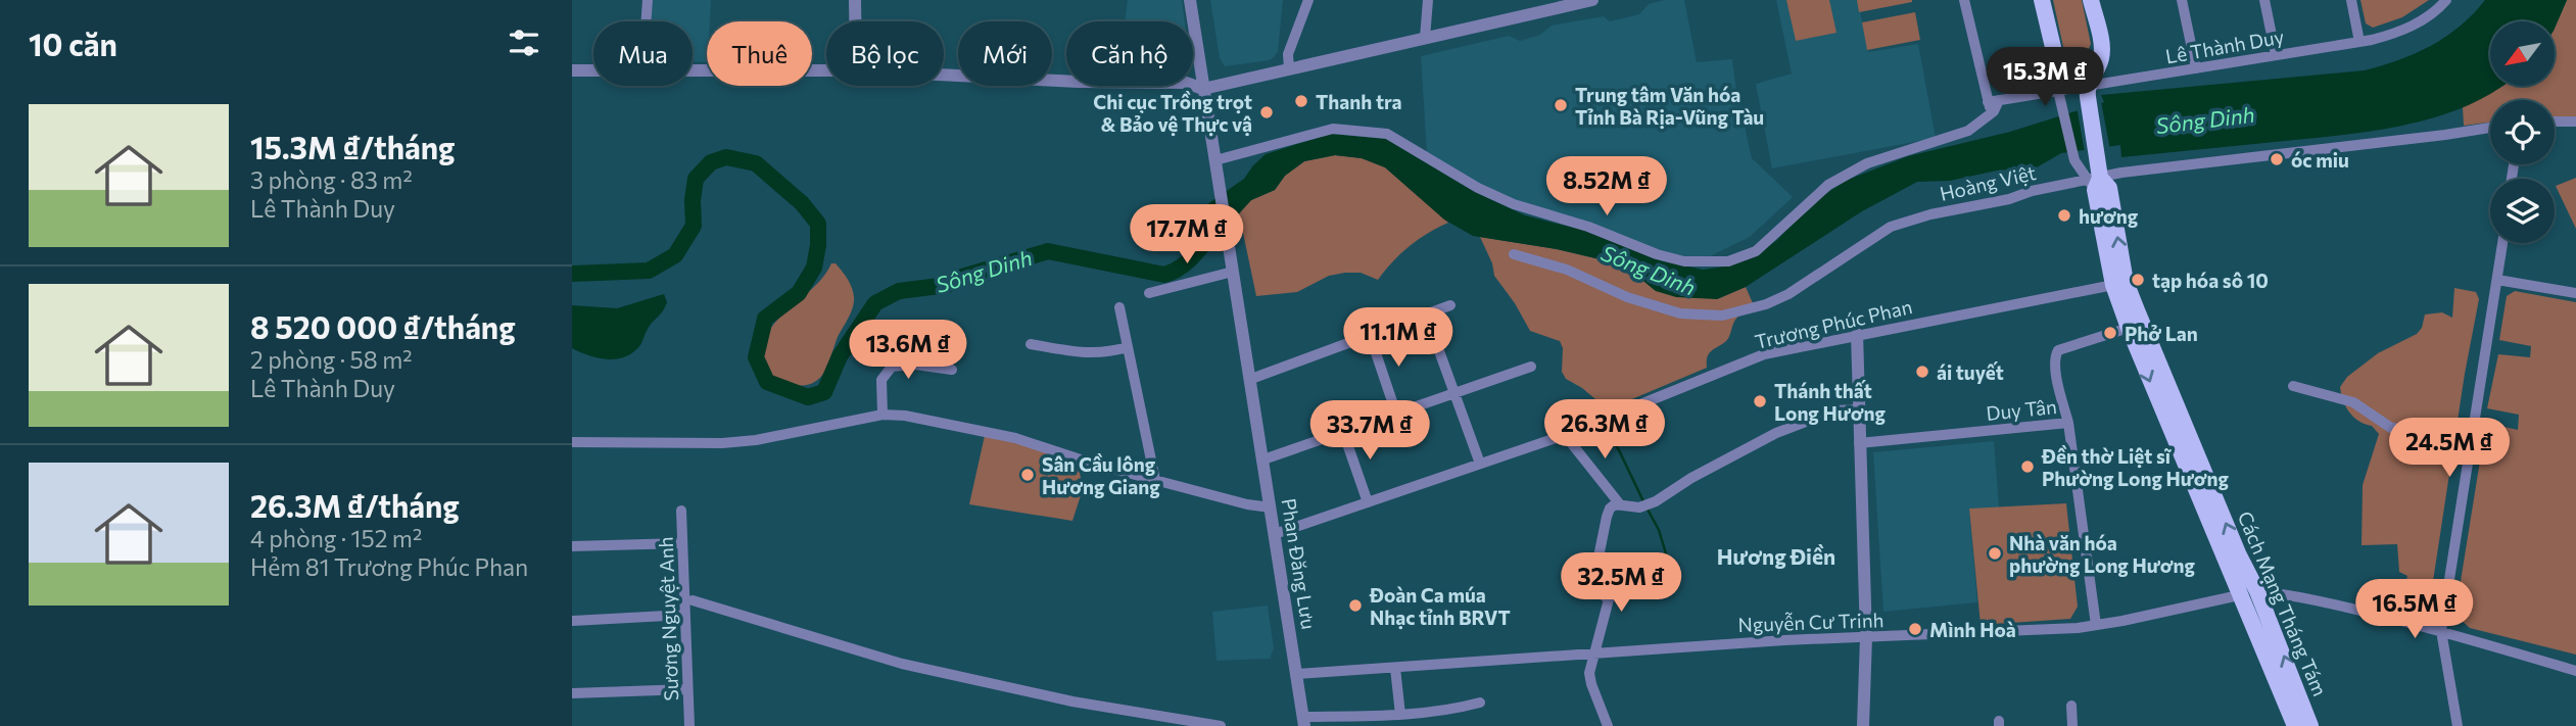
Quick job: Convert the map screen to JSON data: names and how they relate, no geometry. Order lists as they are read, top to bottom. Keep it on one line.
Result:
{"streets":{"main road":["Cách Mạng Tháng Tám"],"street":["Lê Thành Duy","Hoàng Việt","Trương Phúc Phan","Duy Tân","Phan Đăng Lưu","Sương Nguyệt Anh","Nguyễn Cư Trinh"]},"crossings":[["Lê Thành Duy","Phan Đăng Lưu"],["Lê Thành Duy","Cách Mạng Tháng Tám"],["Hoàng Việt","Cách Mạng Tháng Tám"],["Trương Phúc Phan","Phan Đăng Lưu"],["Trương Phúc Phan","Cách Mạng Tháng Tám"],["Duy Tân","Nguyễn Cư Trinh"],["Phan Đăng Lưu","Nguyễn Cư Trinh"],["Cách Mạng Tháng Tám","Nguyễn Cư Trinh"]],"districts":["Hương Điền"],"water":["Sông Dinh"],"places":["Thanh tra","Trung tâm Văn hóa Tỉnh Bà Rịa-Vũng Tàu","Chi cục Trồng trọt & Bảo vệ Thực vậ","óc miu","hương","tạp hóa sô 10","Phở Lan","ái tuyết","Thánh thất Long Hương","Đền thờ Liệt sĩ Phường Long Hương","Sân Cầu lông Hương Giang","Nhà văn hóa phường Long Hương","Đoàn Ca múa Nhạc tỉnh BRVT","Mình Hoà"],"north":"bottom left","page":{"heading":"10 căn","chip":["Mua","Thuê","Bộ lọc","Mới","Căn hộ"],"price":["15.3M ₫","8.52M ₫","17.7M ₫","11.1M ₫","13.6M ₫","26.3M ₫","33.7M ₫","24.5M ₫","32.5M ₫","16.5M ₫"],"list":[{"name":"15.3M ₫/tháng","note":"3 phòng · 83 m² · Lê Thành Duy"},{"name":"8 520 000 ₫/tháng","note":"2 phòng · 58 m² · Lê Thành Duy"},{"name":"26.3M ₫/tháng","note":"4 phòng · 152 m² · Hẻm 81 Trương Phúc Phan"}]}}
